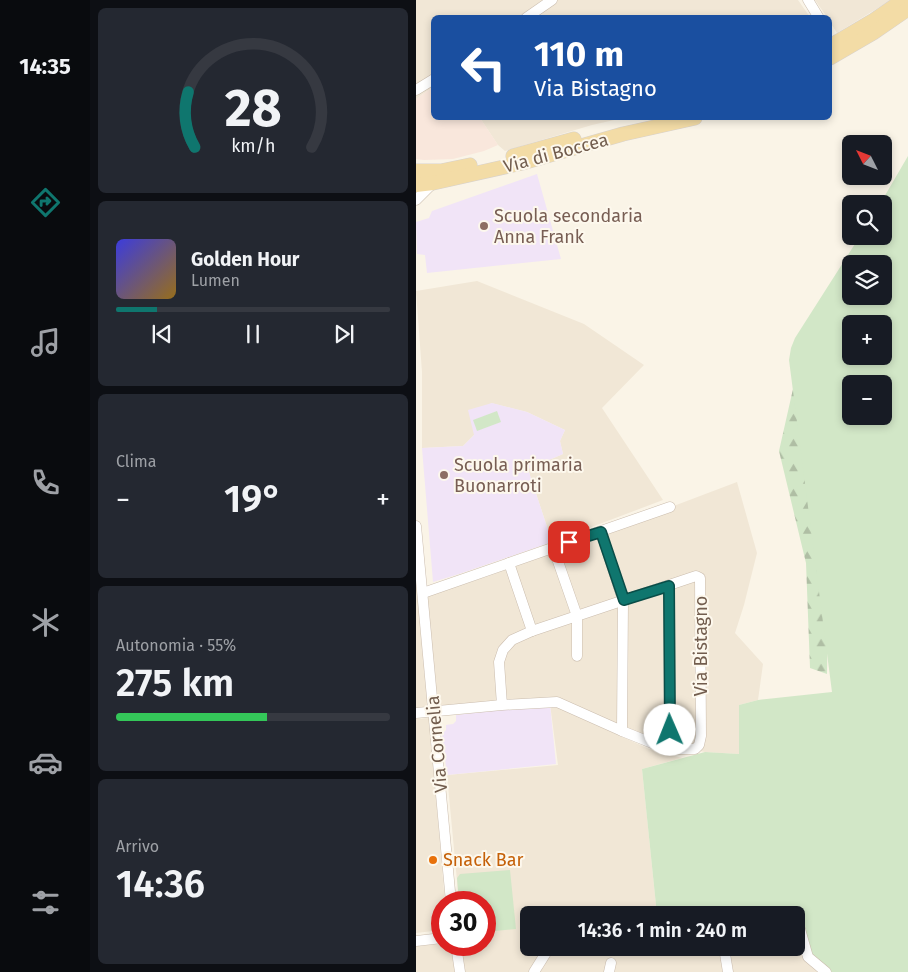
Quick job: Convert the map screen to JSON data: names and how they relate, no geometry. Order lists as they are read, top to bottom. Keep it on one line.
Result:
{"streets":{"main road":["Via di Boccea"],"street":["Via Bistagno","Via Cornelia"]},"crossings":[["Via Bistagno","Via Cornelia"]],"places":["Scuola secondaria Anna Frank","Scuola primaria Buonarroti","Snack Bar"],"north":"top left","page":{"tabs":"14:35","turn":["110 m","Via Bistagno"],"map_buttons":["+","−"],"song":["Golden Hour","Lumen"],"tile":["Clima",["Autonomia · 55%","275 km"],["Arrivo","14:36"]],"heat":["−","19°","+"],"limit":"30","trip":"14:36 · 1 min · 240 m","gauge":["28","km/h"]}}
